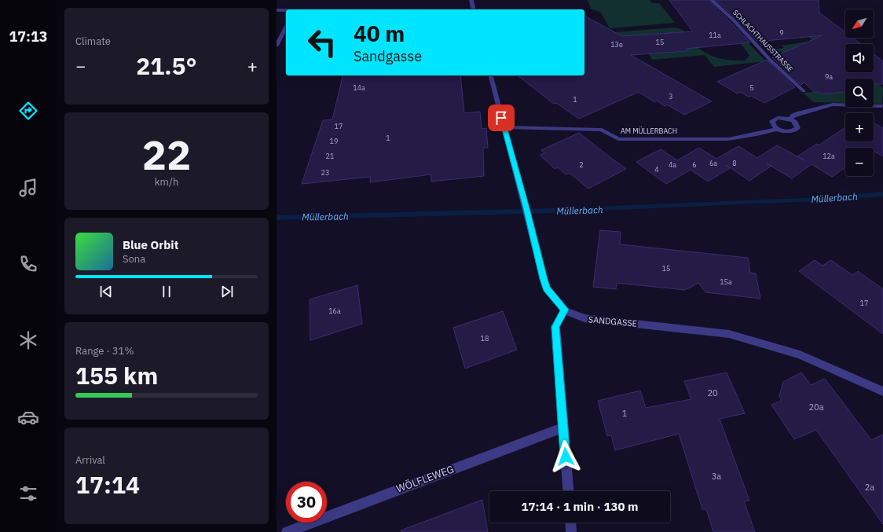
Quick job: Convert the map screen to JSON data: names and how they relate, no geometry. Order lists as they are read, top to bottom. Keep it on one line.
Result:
{"streets":{"street":["SCHLACHTHAUSSTRASSE","AM MÜLLERBACH","SANDGASSE","WÖLFLEWEG"]},"crossings":[["AM MÜLLERBACH","SANDGASSE"]],"water":["Müllerbach"],"house_numbers":["9","11a","15","13e","9a","14a","5","3","1","17","1","19","21","12a","6a","8","2","4a","6","4","23","15","15a","17","16a","18","20","20a","1","3a","2a"],"north":"bottom left","page":{"tabs":"17:13","tile":["Climate",["22","km/h"],["Range · 31%","155 km"],["Arrival","17:14"]],"map_buttons":["+","−"],"turn":["40 m","Sandgasse"],"heat":["−","21.5°","+"],"song":["Blue Orbit","Sona"],"limit":"30","trip":"17:14 · 1 min · 130 m"}}
